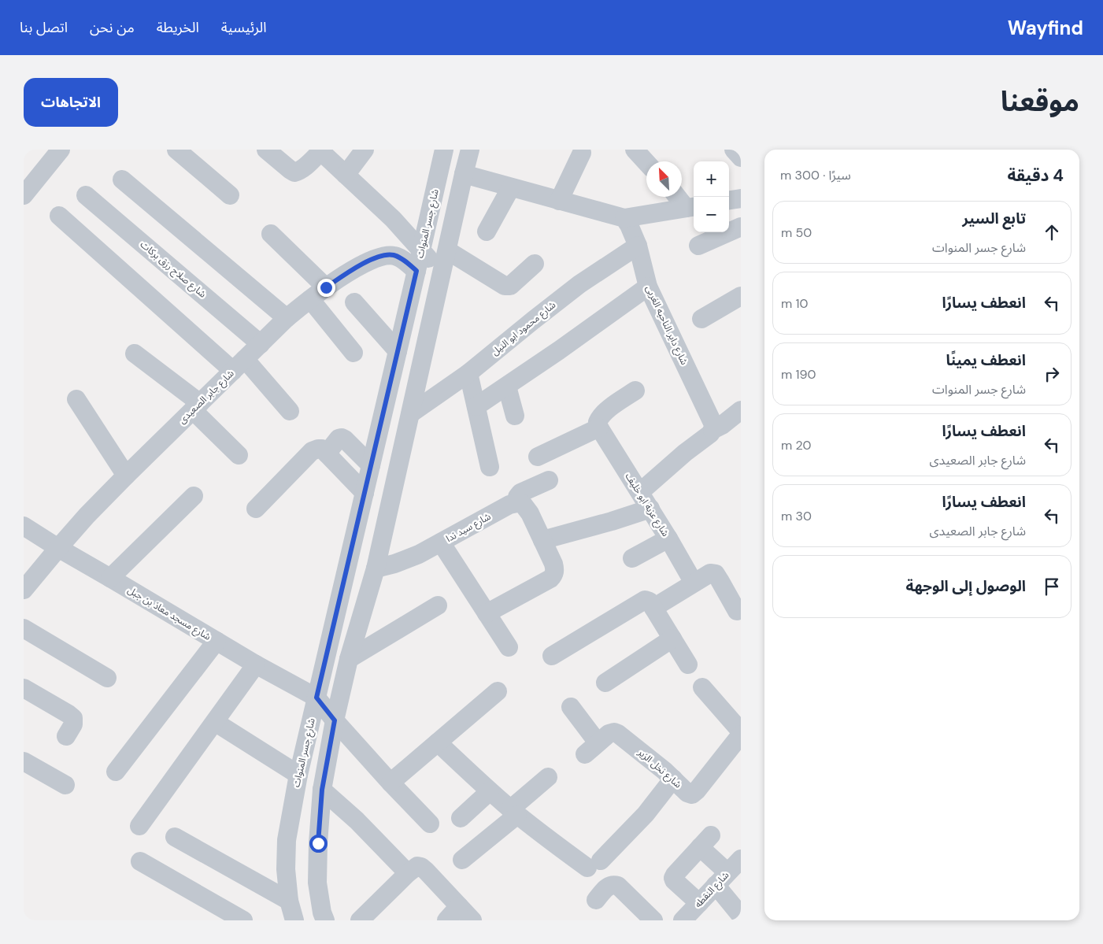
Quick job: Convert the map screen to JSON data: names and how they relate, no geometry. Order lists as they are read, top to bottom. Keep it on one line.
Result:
{"streets":{"street":["شارع جسر المنوات","شارع صلاح رزق بركات","شارع داير الناحيه الغربى","شارع محمود ابو النيل","شارع جابر الصعيدى","شارع عزبة ابو خليف","شارع سيد ندا","شارع مسجد معاذ بن جبل","شارع نخل الزير","شارع النقطه"]},"crossings":[["شارع جسر المنوات","شارع جابر الصعيدى"],["شارع جسر المنوات","شارع مسجد معاذ بن جبل"],["شارع صلاح رزق بركات","شارع جابر الصعيدى"],["شارع داير الناحيه الغربى","شارع محمود ابو النيل"],["شارع جابر الصعيدى","شارع مسجد معاذ بن جبل"]],"north":"top left","page":{"header":"Wayfind","nav":["الرئيسية","الخريطة","من نحن","اتصل بنا"],"title":"موقعنا","buttons":"الاتجاهات","heading":["4 دقيقة","سيرًا · 300 m"],"map_buttons":["+","−"],"list":[["تابع السير","شارع جسر المنوات","50 m"],["انعطف يسارًا","10 m"],["انعطف يمينًا","شارع جسر المنوات","190 m"],["انعطف يسارًا","شارع جابر الصعيدى","20 m"],["انعطف يسارًا","شارع جابر الصعيدى","30 m"],"الوصول إلى الوجهة"]}}
